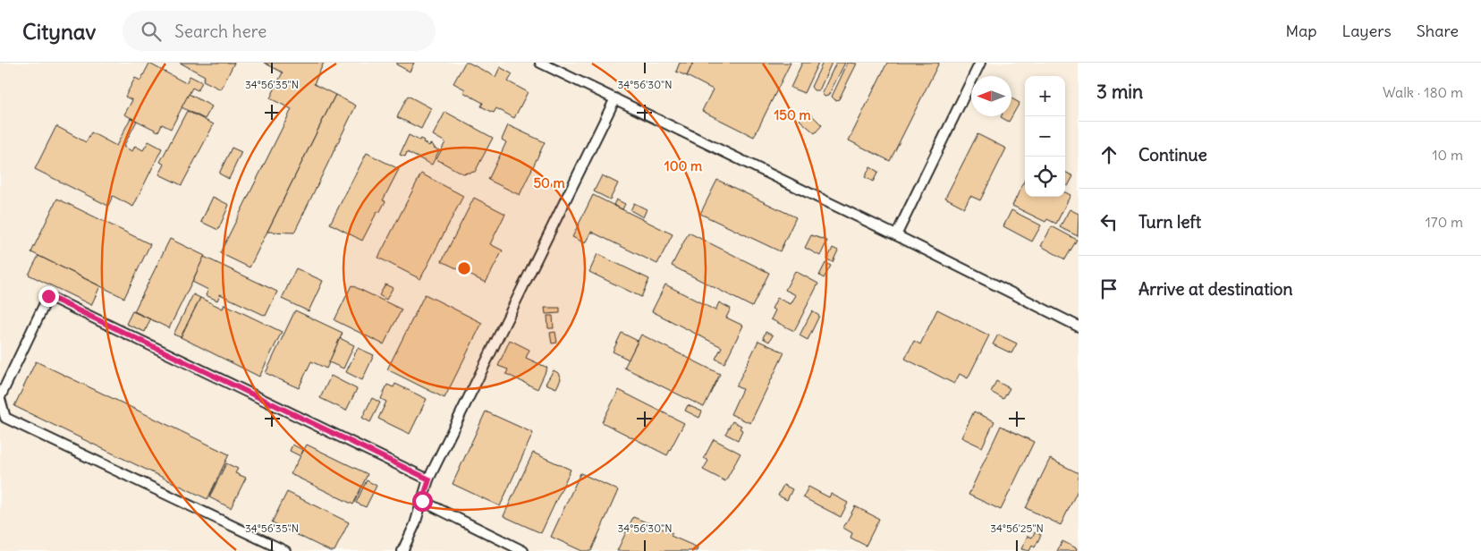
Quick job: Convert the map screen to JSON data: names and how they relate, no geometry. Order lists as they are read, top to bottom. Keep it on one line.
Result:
{"north":"left","page":{"header":"Citynav","search":"Search here","nav":["Map","Layers","Share"],"heading":["3 min","Walk · 180 m"],"map_buttons":["+","−"],"list":[["Continue","10 m"],["Turn left","170 m"],"Arrive at destination"]},"coordinates":["34°56'35\"N","34°56'30\"N","34°56'25\"N"],"rings":["150 m","100 m","50 m"]}
